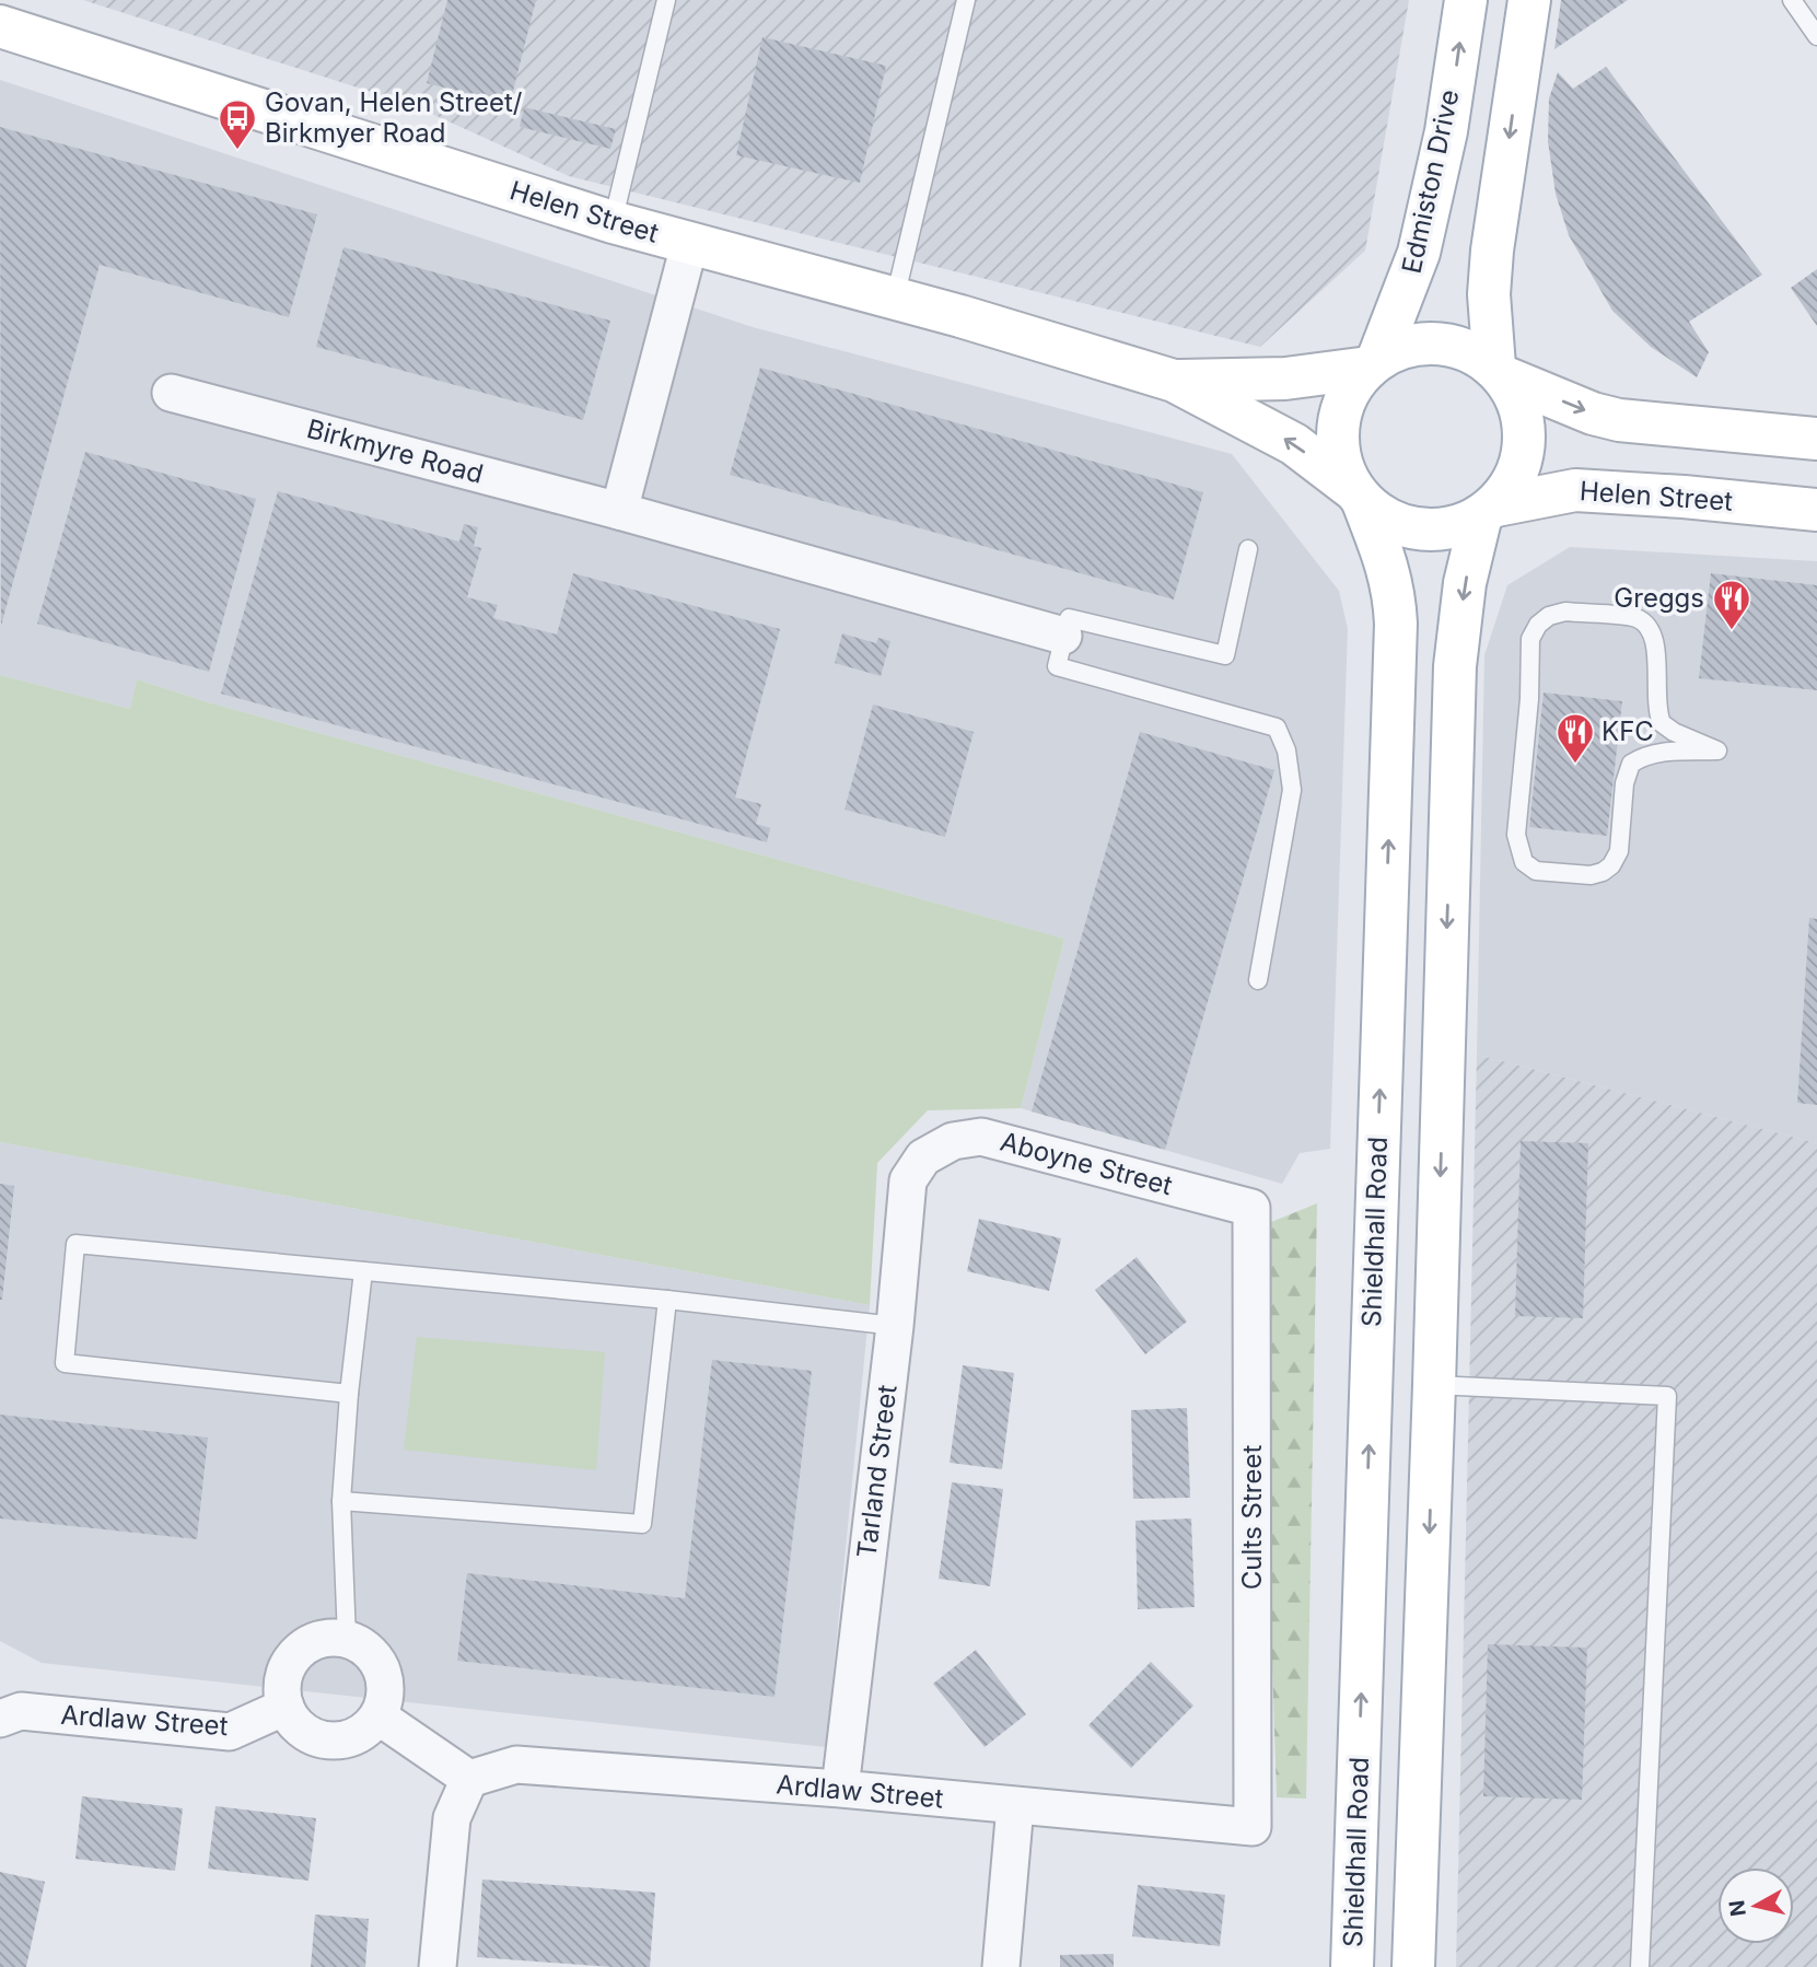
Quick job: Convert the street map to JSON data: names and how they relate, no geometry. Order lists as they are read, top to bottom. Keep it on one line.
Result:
{"streets":{"main road":["Edmiston Drive","Helen Street","Shieldhall Road"],"street":["Birkmyre Road","Aboyne Street","Tarland Street","Cults Street","Ardlaw Street"]},"crossings":[["Edmiston Drive","Helen Street"],["Edmiston Drive","Shieldhall Road"],["Helen Street","Shieldhall Road"],["Aboyne Street","Tarland Street"],["Aboyne Street","Cults Street"],["Tarland Street","Ardlaw Street"],["Cults Street","Ardlaw Street"]],"places":{"bus stop":["Govan, Helen Street/ Birkmyer Road"],"restaurant":["Greggs","KFC"]},"north":"left"}
